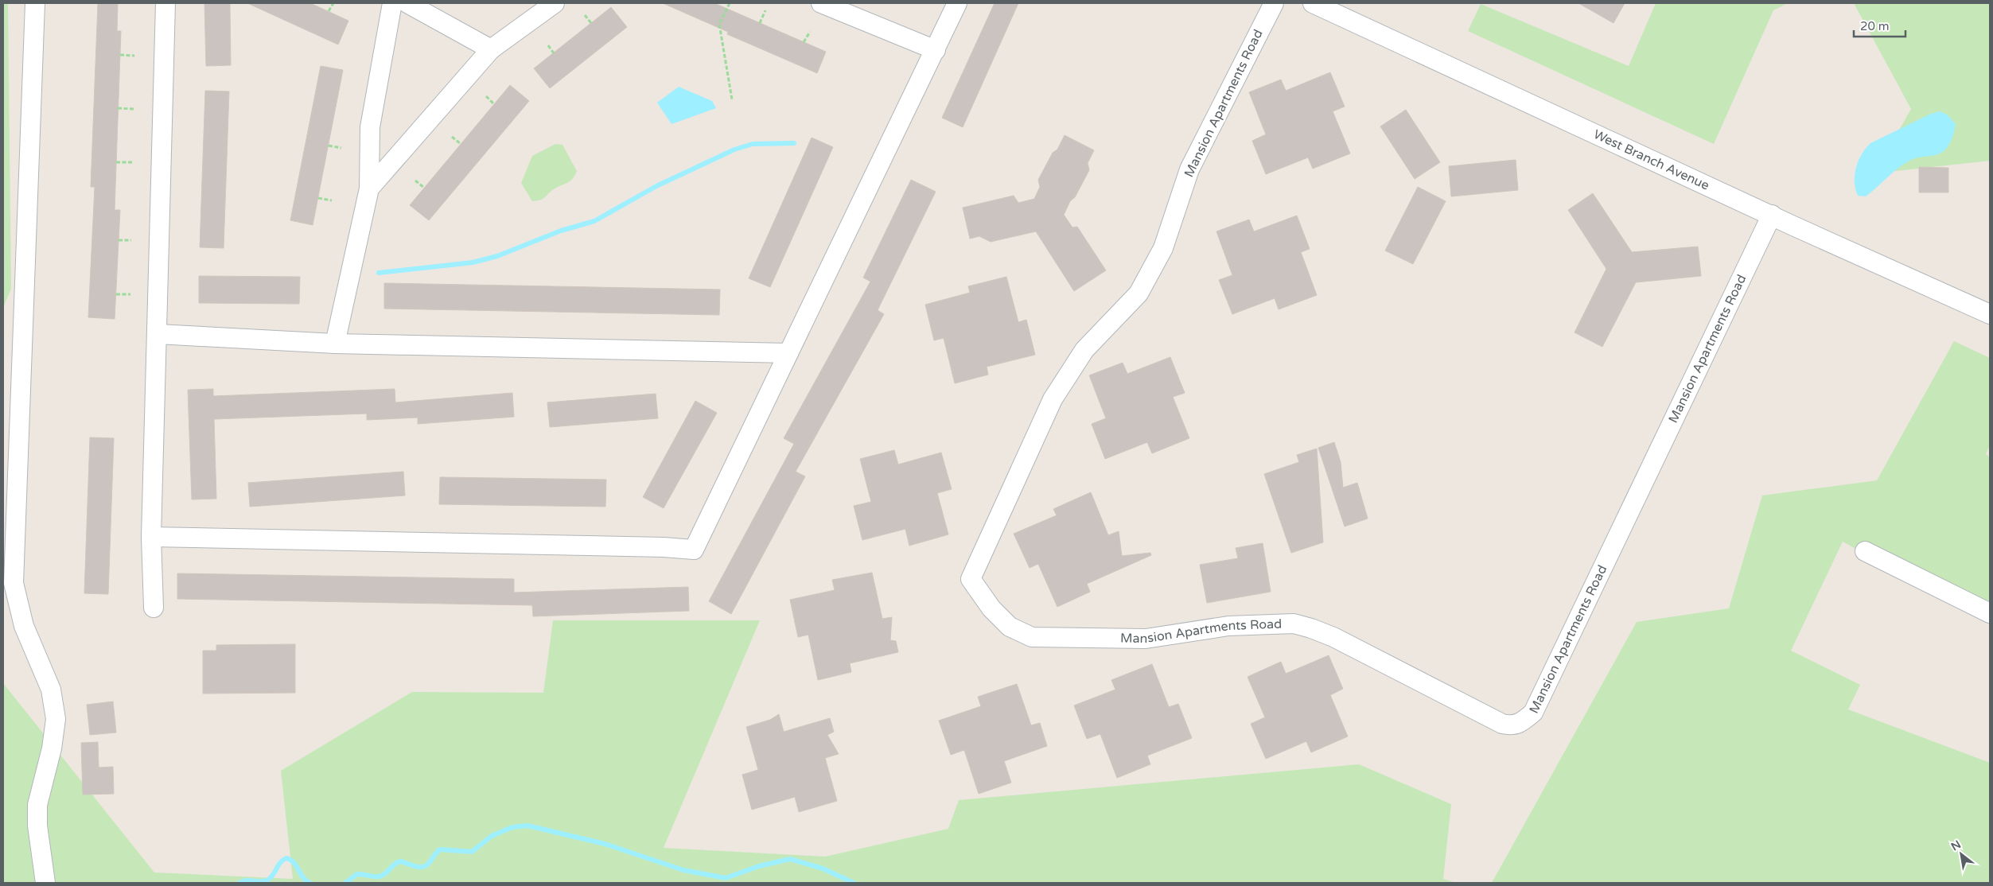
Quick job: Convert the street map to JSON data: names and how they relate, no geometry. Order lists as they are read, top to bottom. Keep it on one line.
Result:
{"streets":{"street":["Mansion Apartments Road","West Branch Avenue"]},"crossings":[["Mansion Apartments Road","West Branch Avenue"]],"scale_bar":"20 m","north":"top left"}
